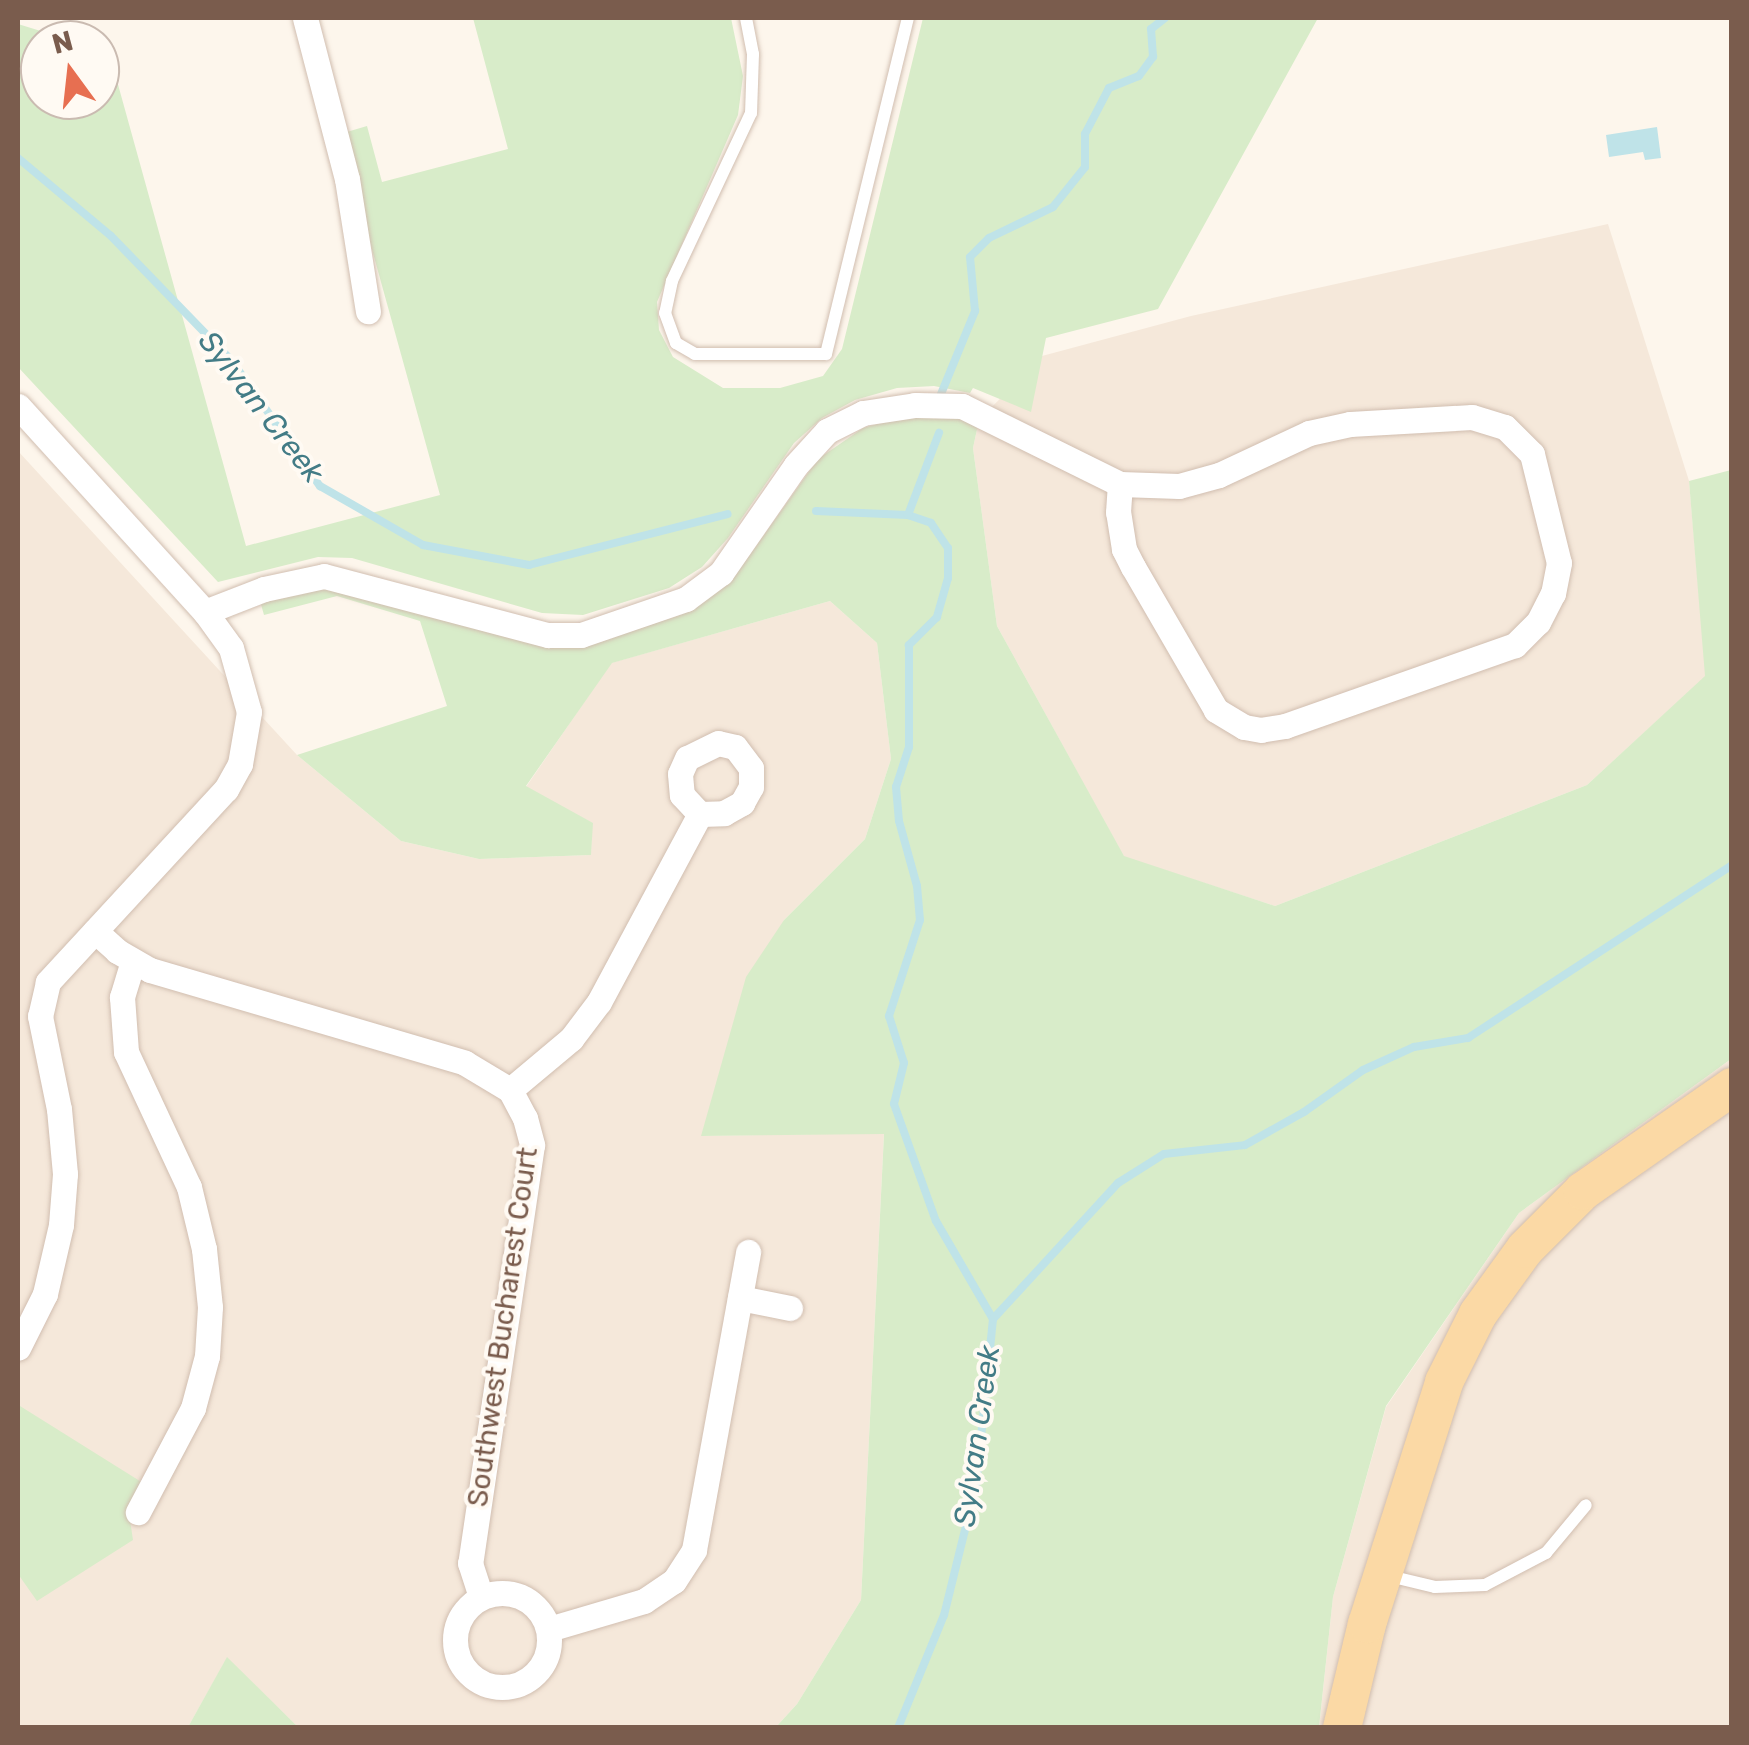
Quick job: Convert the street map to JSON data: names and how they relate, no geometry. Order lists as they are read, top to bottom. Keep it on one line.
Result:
{"streets":{"street":["Southwest Bucharest Court"]},"water":["Sylvan Creek"],"north":"top"}
